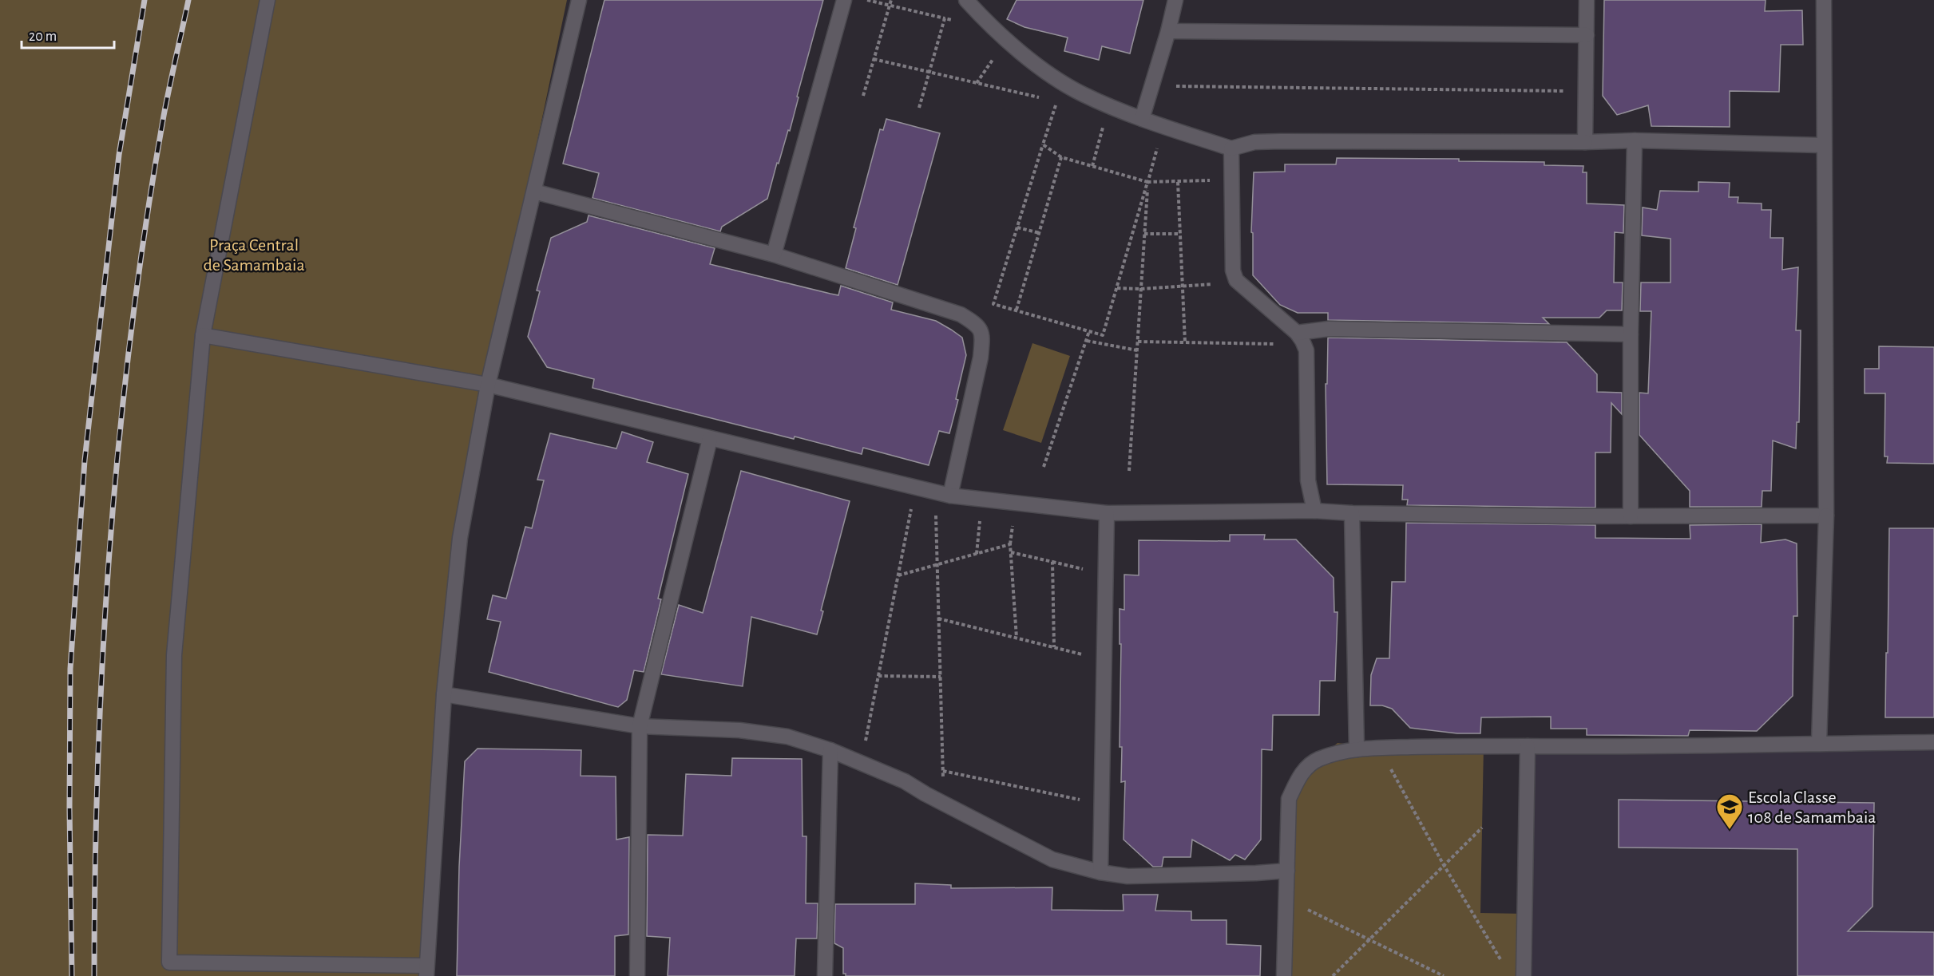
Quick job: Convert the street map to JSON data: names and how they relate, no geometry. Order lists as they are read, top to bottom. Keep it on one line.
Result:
{"parks":["Praça Central de Samambaia"],"places":{"school or university":["Escola Classe 108 de Samambaia"]},"scale_bar":"20 m"}
